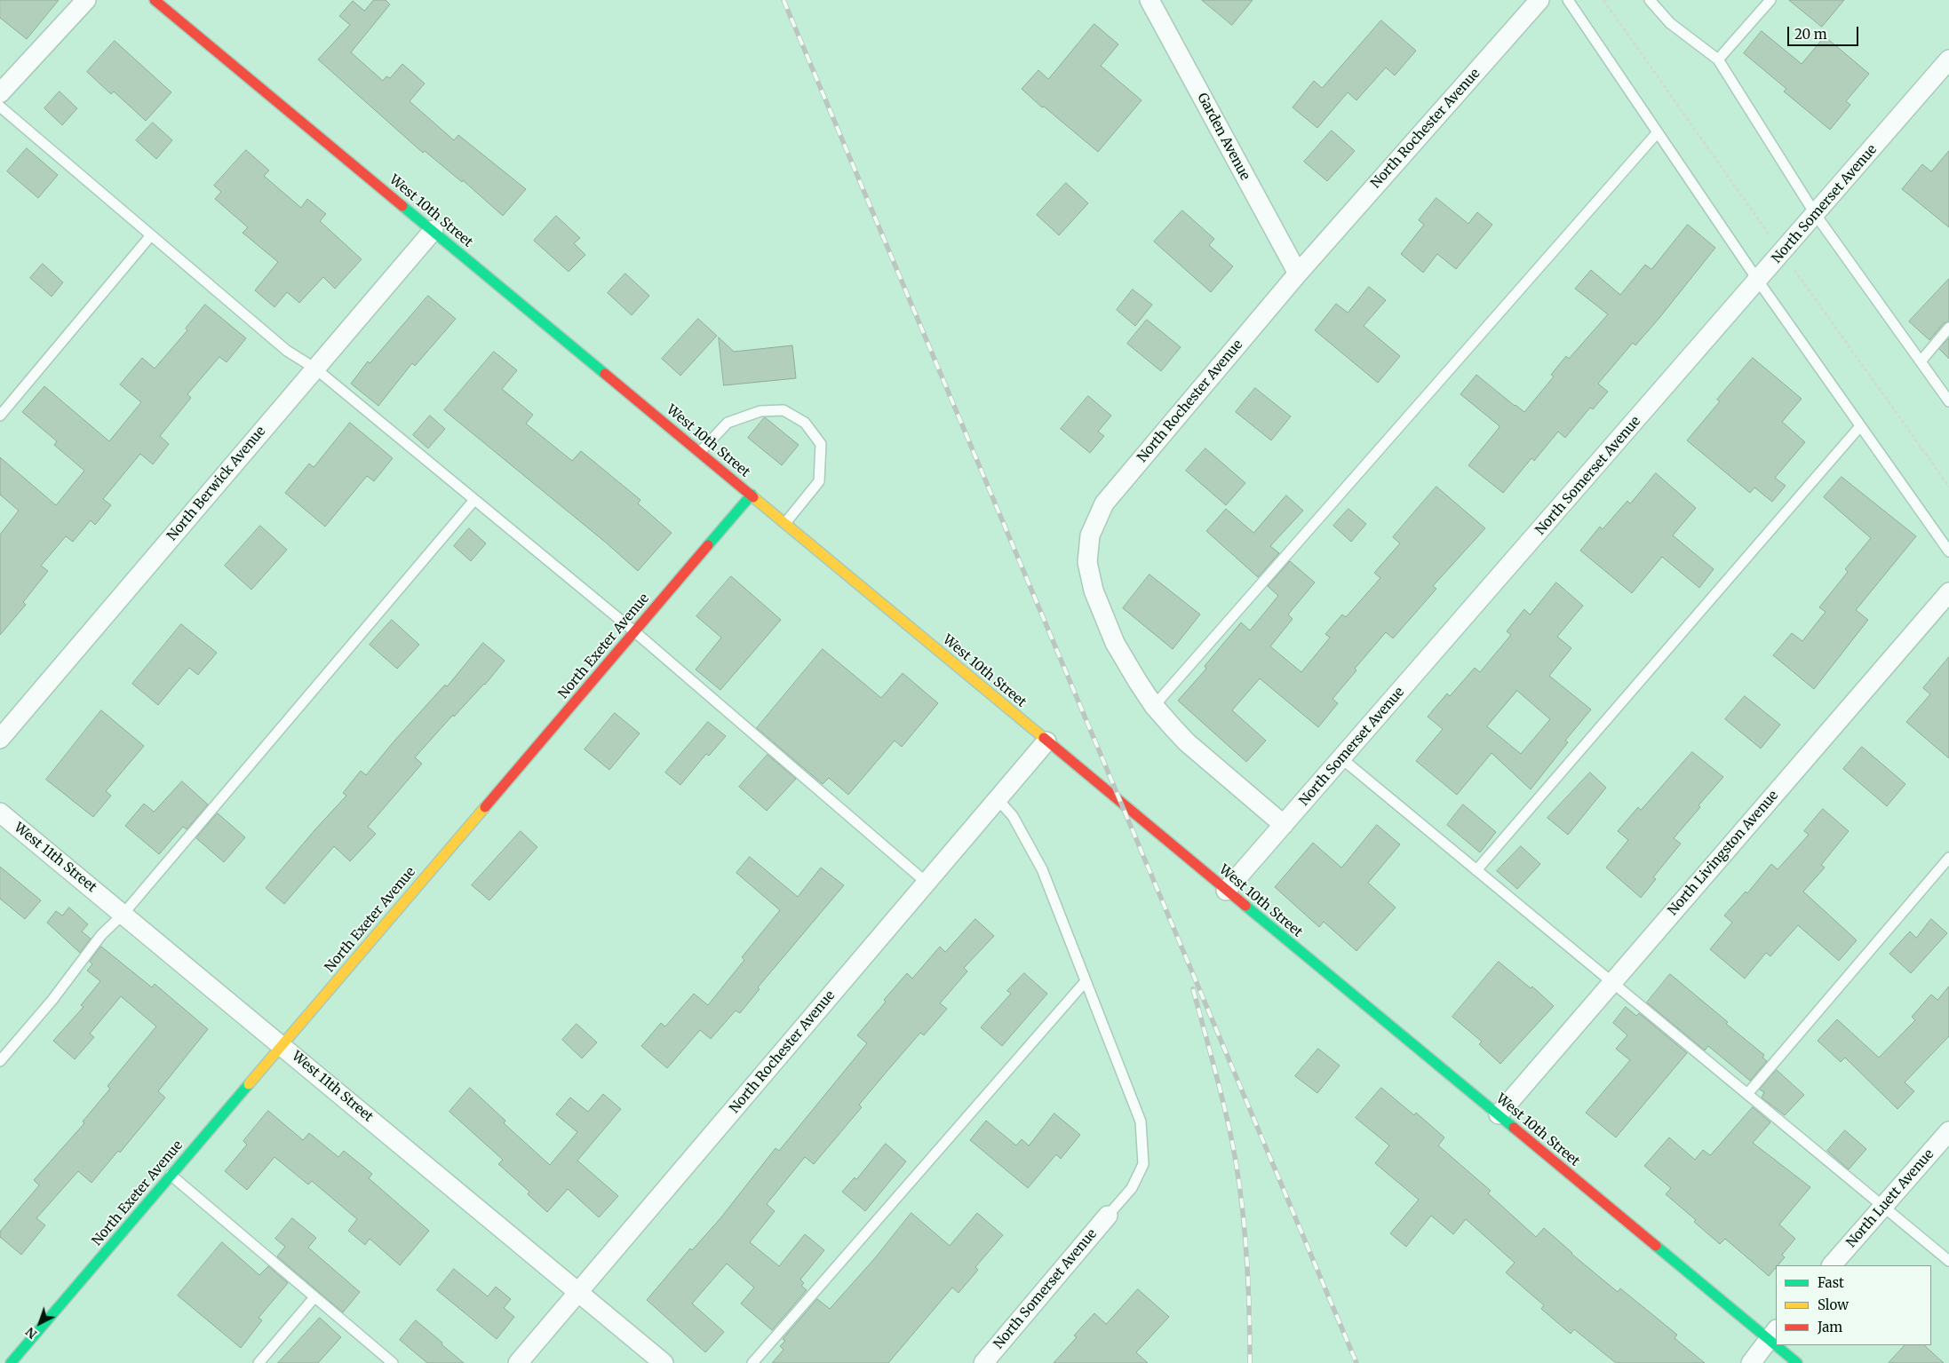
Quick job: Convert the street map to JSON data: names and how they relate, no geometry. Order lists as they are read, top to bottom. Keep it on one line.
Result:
{"streets":{"main road":["West 10th Street","North Exeter Avenue"],"street":["North Rochester Avenue","Garden Avenue","North Somerset Avenue","North Berwick Avenue","North Livingston Avenue","West 11th Street","North Luett Avenue"]},"crossings":[["North Rochester Avenue","Garden Avenue"],["North Rochester Avenue","North Somerset Avenue"],["North Rochester Avenue","West 10th Street"],["North Rochester Avenue","West 11th Street"],["North Somerset Avenue","West 10th Street"],["West 10th Street","North Berwick Avenue"],["West 10th Street","North Exeter Avenue"],["West 10th Street","North Livingston Avenue"],["North Exeter Avenue","West 11th Street"]],"legend":["Fast","Slow","Jam"],"scale_bar":"20 m","north":"bottom left"}
